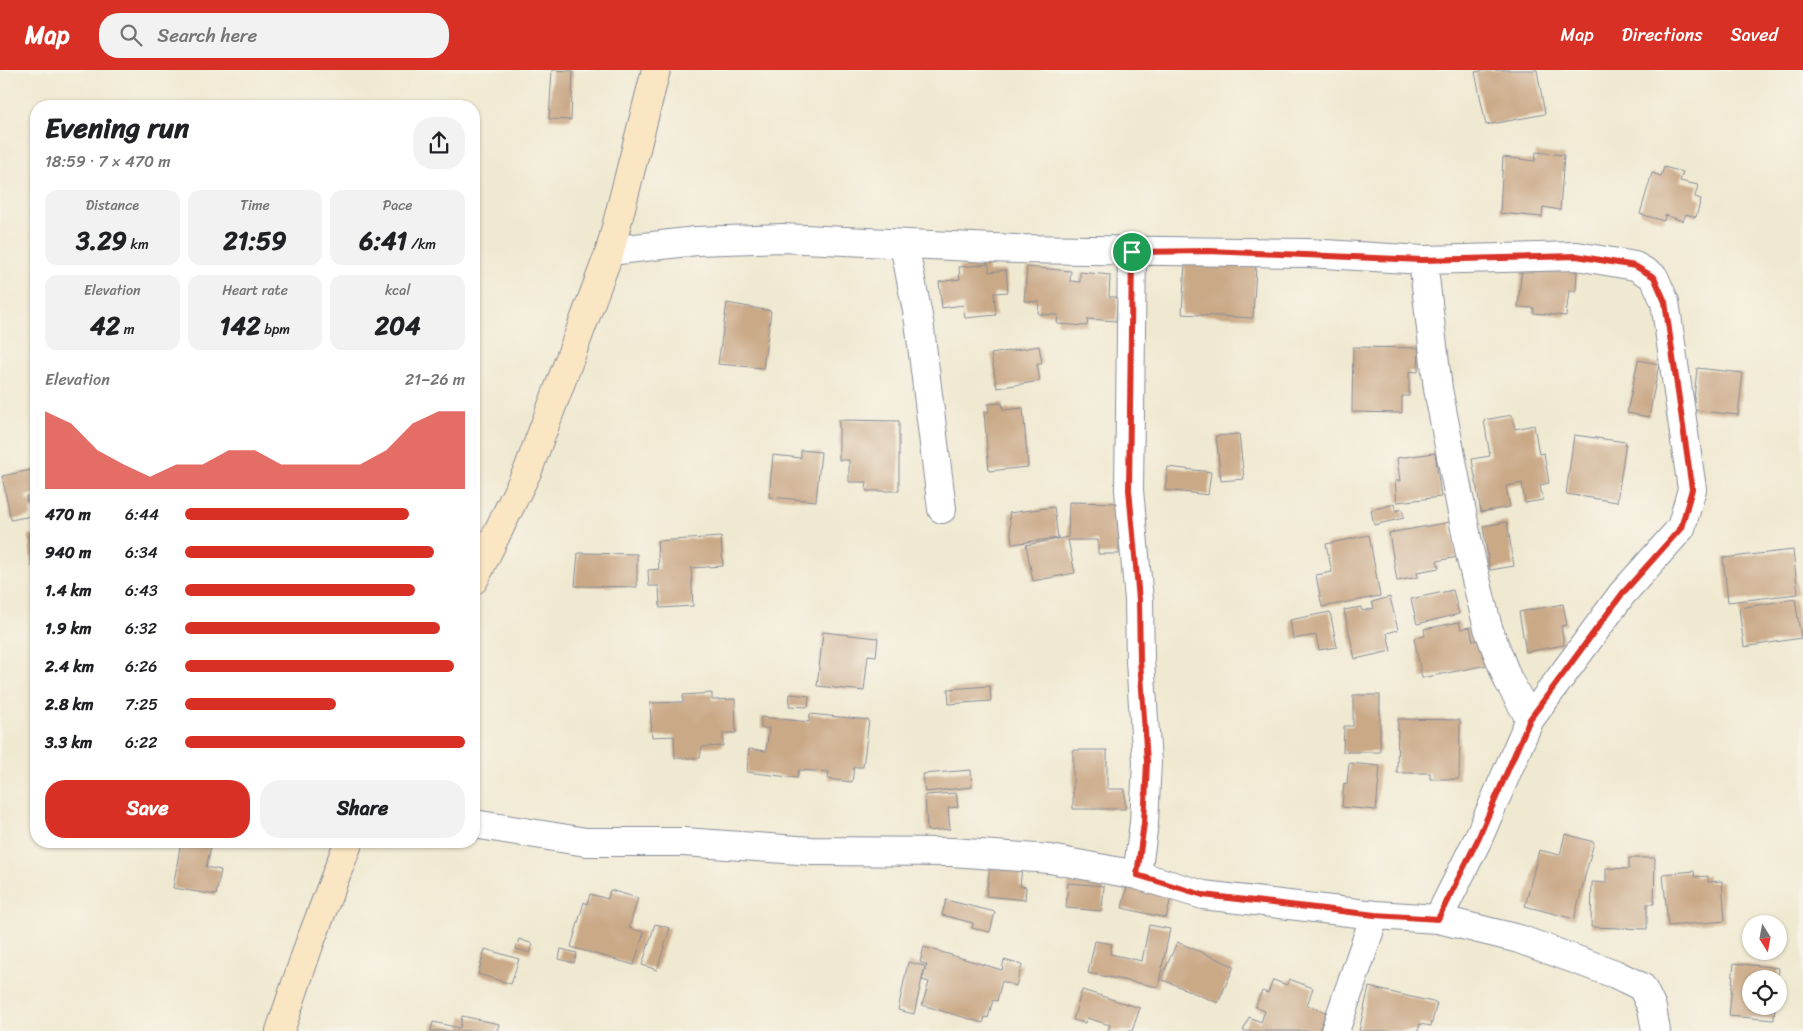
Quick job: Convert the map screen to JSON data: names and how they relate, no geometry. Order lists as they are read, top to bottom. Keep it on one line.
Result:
{"north":"bottom","page":{"header":"Map","search":"Search here","nav":["Map","Directions","Saved"],"heading":["Evening run","18:59 · 7 × 470 m"],"stats":[["Distance","3.29 km"],["Time","21:59"],["Pace","6:41 /km"],["Elevation","42 m"],["Heart rate","142 bpm"],["kcal","204"]],"chart":["Elevation","21–26 m"],"list":[{"name":"470 m","note":"6:44"},{"name":"940 m","note":"6:34"},{"name":"1.4 km","note":"6:43"},{"name":"1.9 km","note":"6:32"},{"name":"2.4 km","note":"6:26"},{"name":"2.8 km","note":"7:25"},{"name":"3.3 km","note":"6:22"}],"buttons":["Save","Share"]}}
